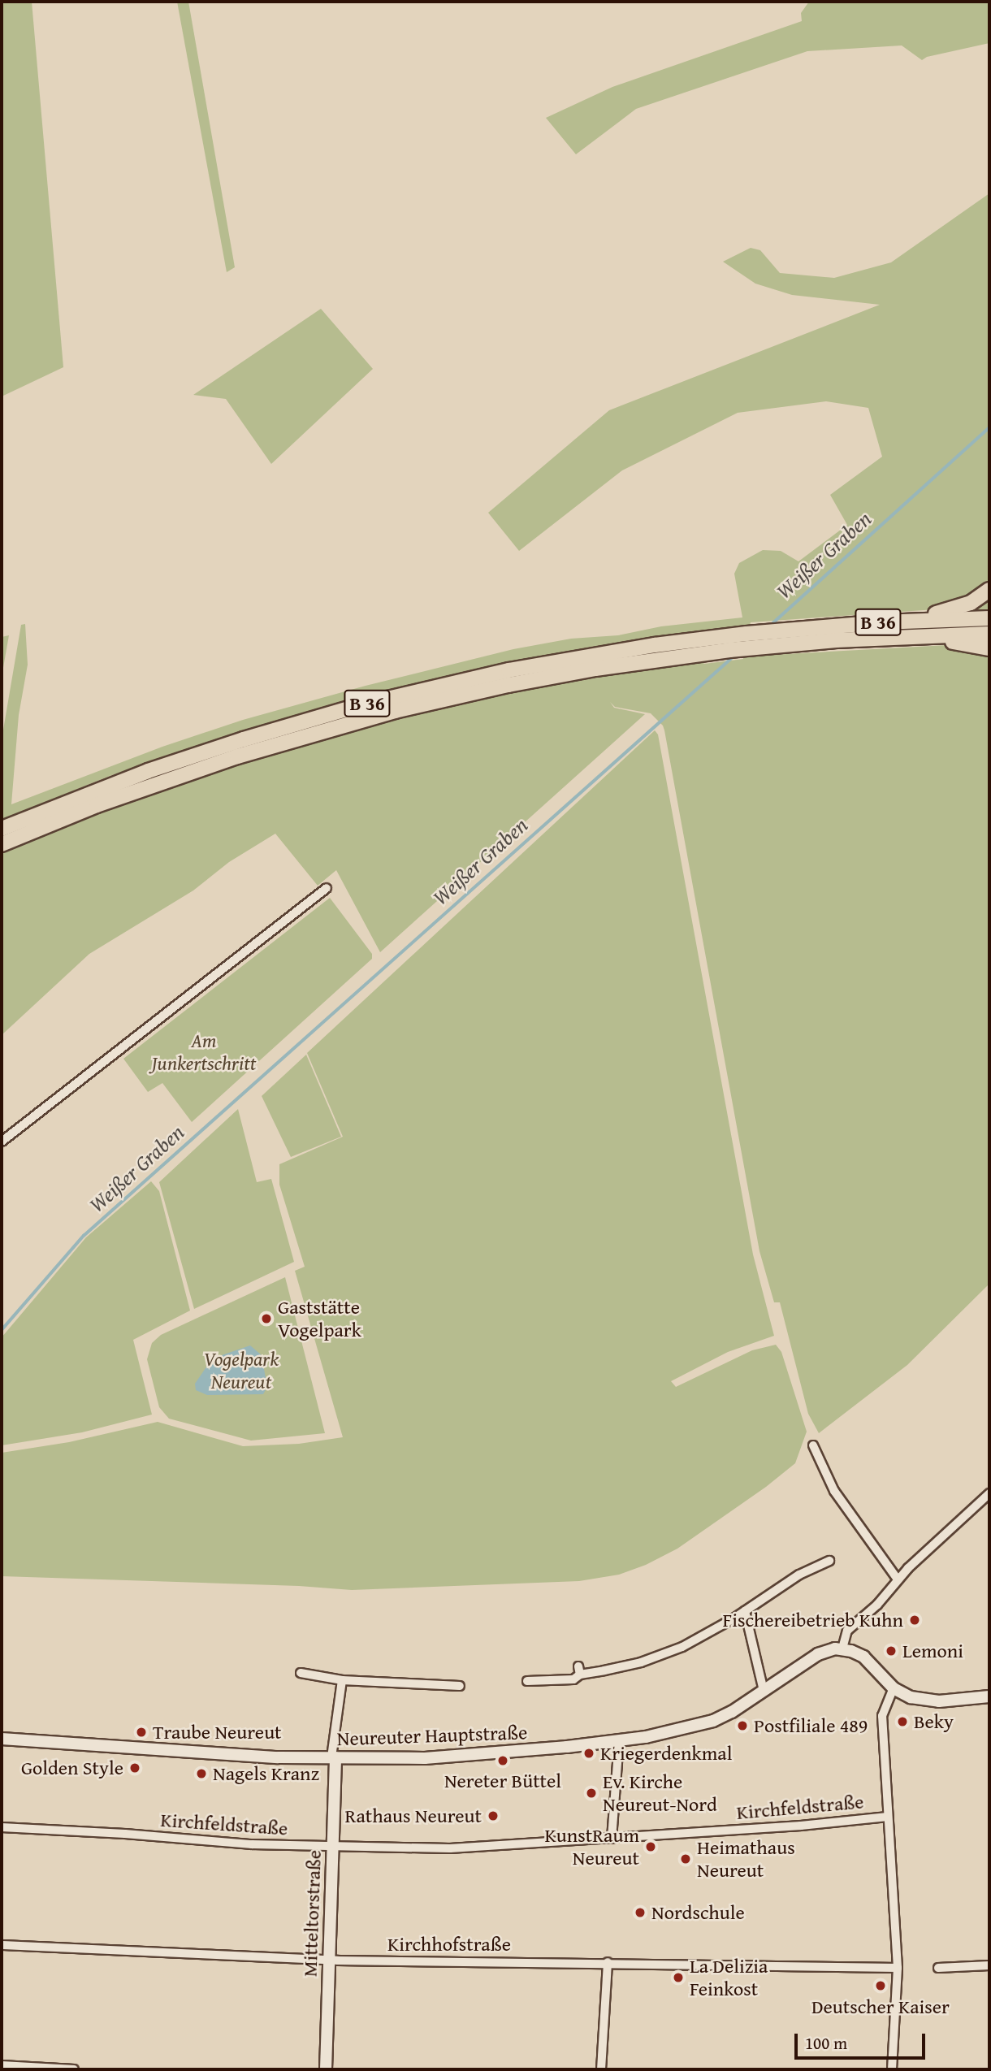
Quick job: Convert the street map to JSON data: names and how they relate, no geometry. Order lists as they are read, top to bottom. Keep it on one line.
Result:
{"streets":{"highway":["B 36"],"street":["Neureuter Hauptstraße","Kirchfeldstraße","Mitteltorstraße","Kirchhofstraße"]},"crossings":[["Neureuter Hauptstraße","Mitteltorstraße"],["Kirchfeldstraße","Mitteltorstraße"],["Mitteltorstraße","Kirchhofstraße"]],"water":["Weißer Graben"],"parks":["Am Junkertschritt","Vogelpark Neureut"],"places":["Gaststätte Vogelpark","Fischereibetrieb Kuhn","Lemoni","Beky","Postfiliale 489","Traube Neureut","Kriegerdenkmal","Nereter Büttel","Golden Style","Nagels Kranz","Ev. Kirche Neureut-Nord","Rathaus Neureut","KunstRaum Neureut","Heimathaus Neureut","Nordschule","La Delizia Feinkost","Deutscher Kaiser"],"scale_bar":"100 m"}
